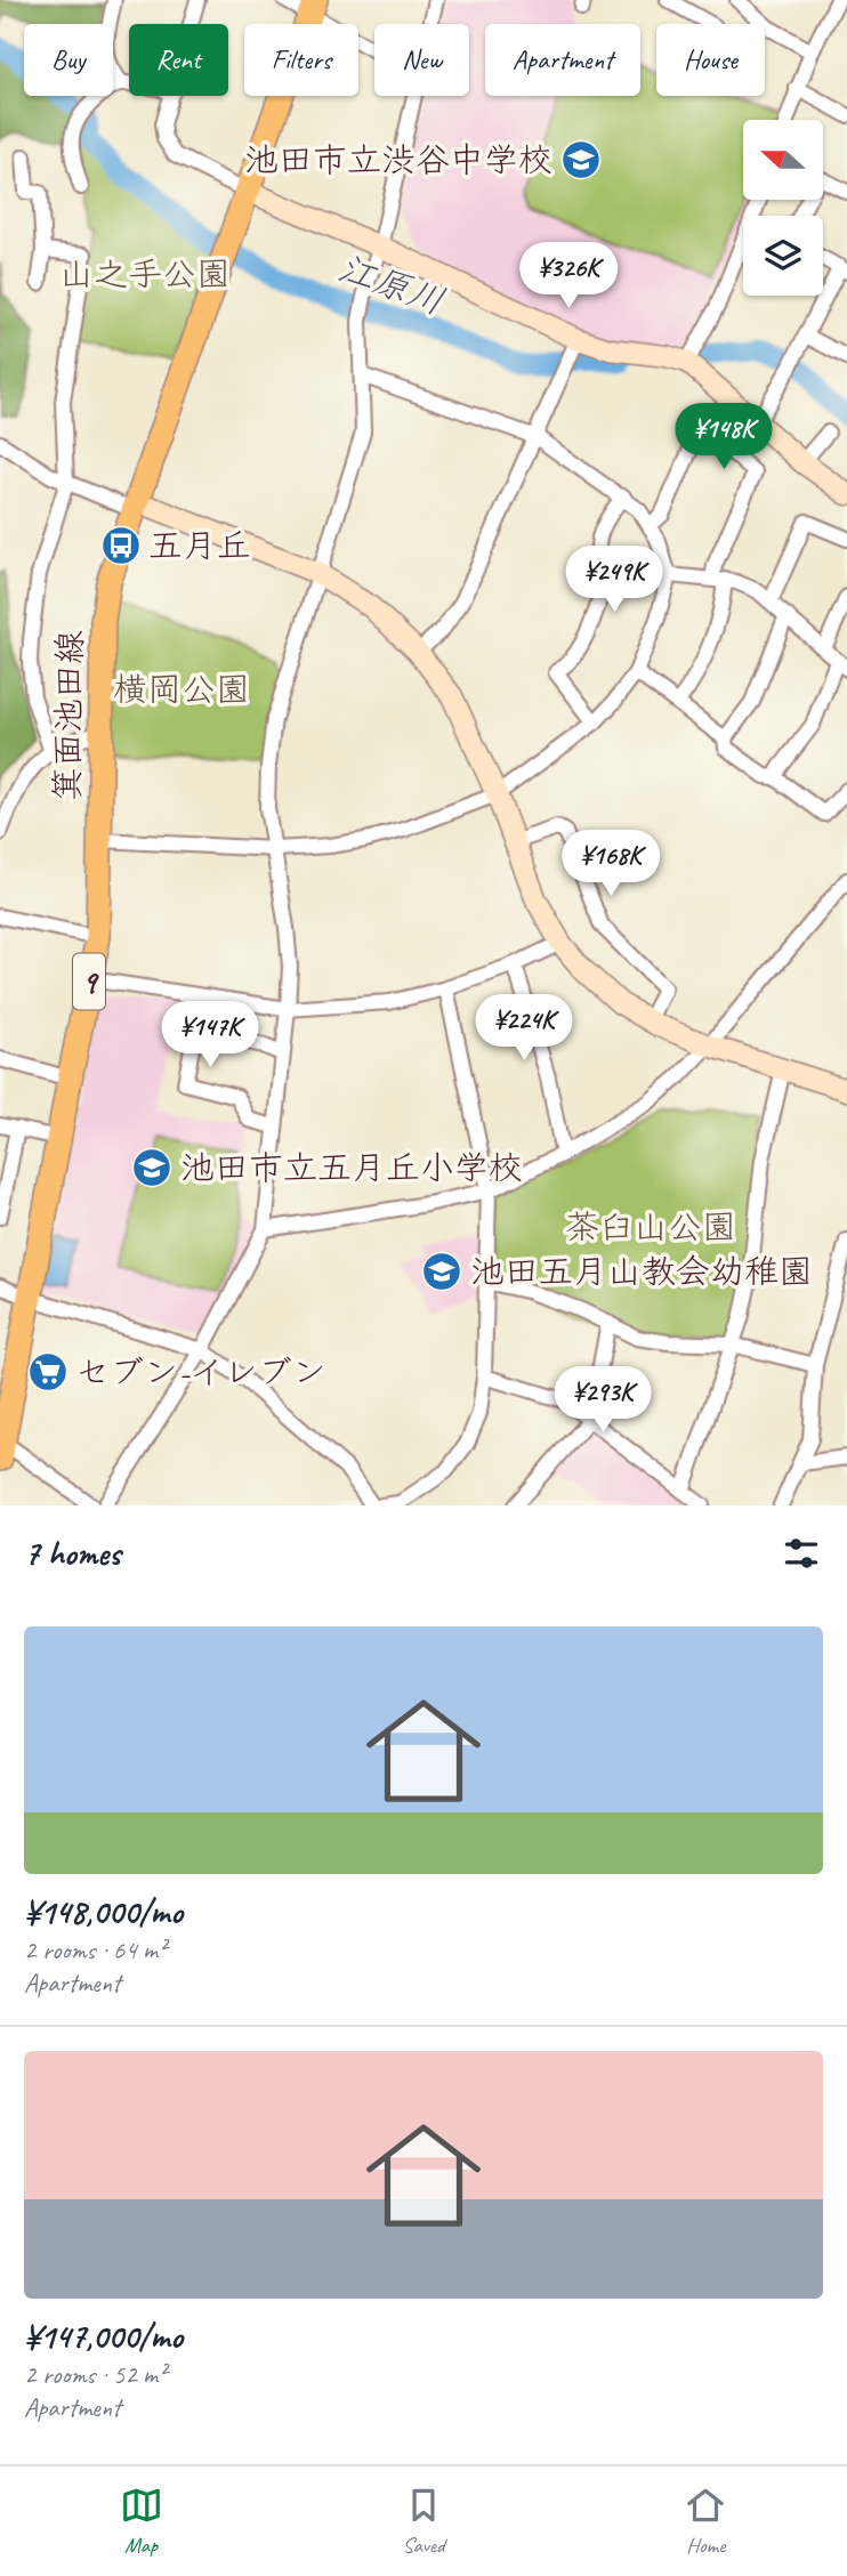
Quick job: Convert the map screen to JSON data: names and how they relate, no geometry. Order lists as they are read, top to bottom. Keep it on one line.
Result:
{"streets":{"main road":["箕面池田線","9"]},"water":["江原川"],"parks":["山之手公園","横岡公園","茶臼山公園"],"places":{"school or university":["池田市立渋谷中学校","池田市立五月丘小学校","池田五月山教会幼稚園"],"bus stop":["五月丘"],"supermarket":["セブン-イレブン"]},"north":"left","page":{"chip":["Buy","Rent","Filters","New","Apartment","House"],"price":["¥326K","¥148K","¥249K","¥168K","¥224K","¥147K","¥293K"],"heading":"7 homes","list":[{"name":"¥148,000/mo","note":"2 rooms · 64 m² · Apartment"},{"name":"¥147,000/mo","note":"2 rooms · 52 m² · Apartment"}],"tabs":["Map","Saved","Home"]}}
